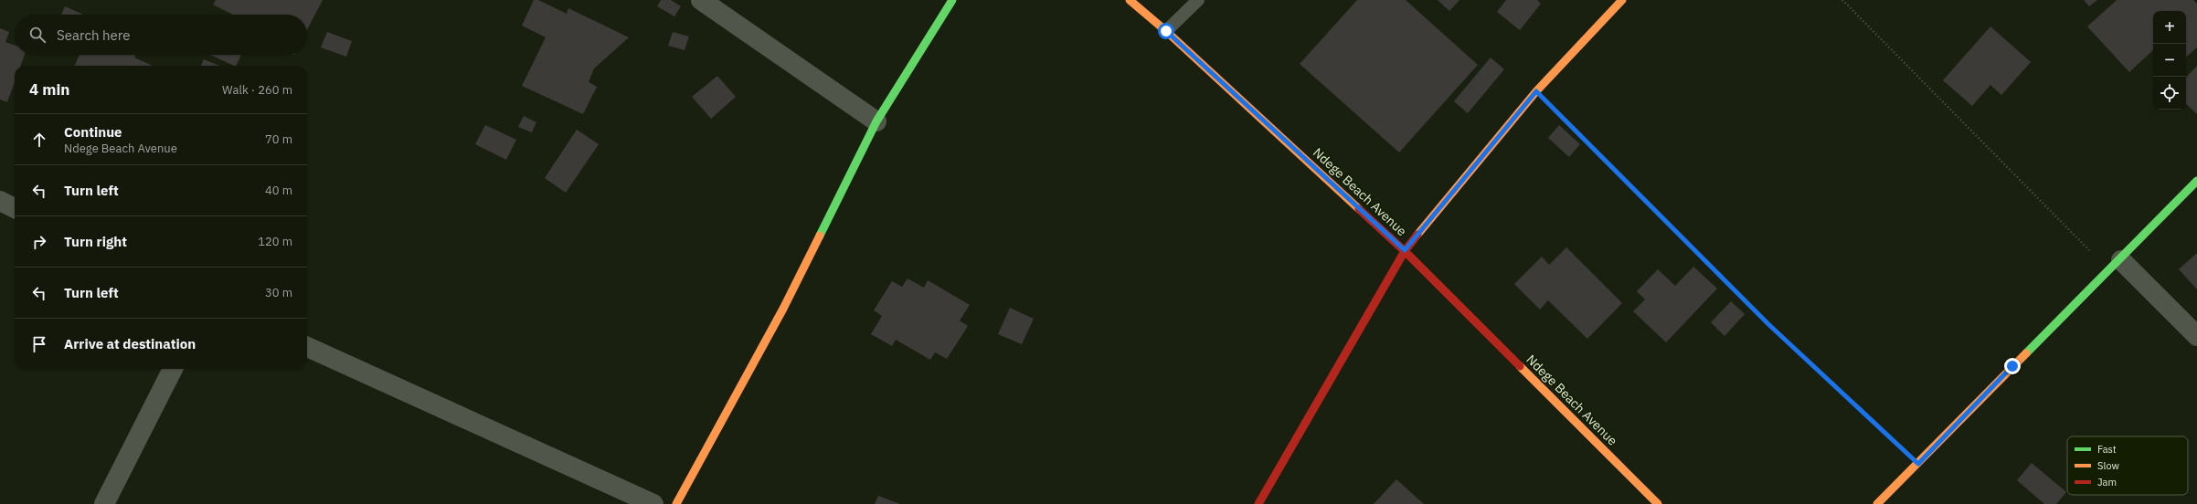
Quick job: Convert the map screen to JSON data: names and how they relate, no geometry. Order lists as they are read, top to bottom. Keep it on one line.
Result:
{"streets":{"street":["Ndege Beach Avenue"]},"legend":["Fast","Slow","Jam"],"page":{"map_buttons":["+","−"],"search":"Search here","heading":["4 min","Walk · 260 m"],"list":[["Continue","Ndege Beach Avenue","70 m"],["Turn left","40 m"],["Turn right","120 m"],["Turn left","30 m"],"Arrive at destination"]}}
